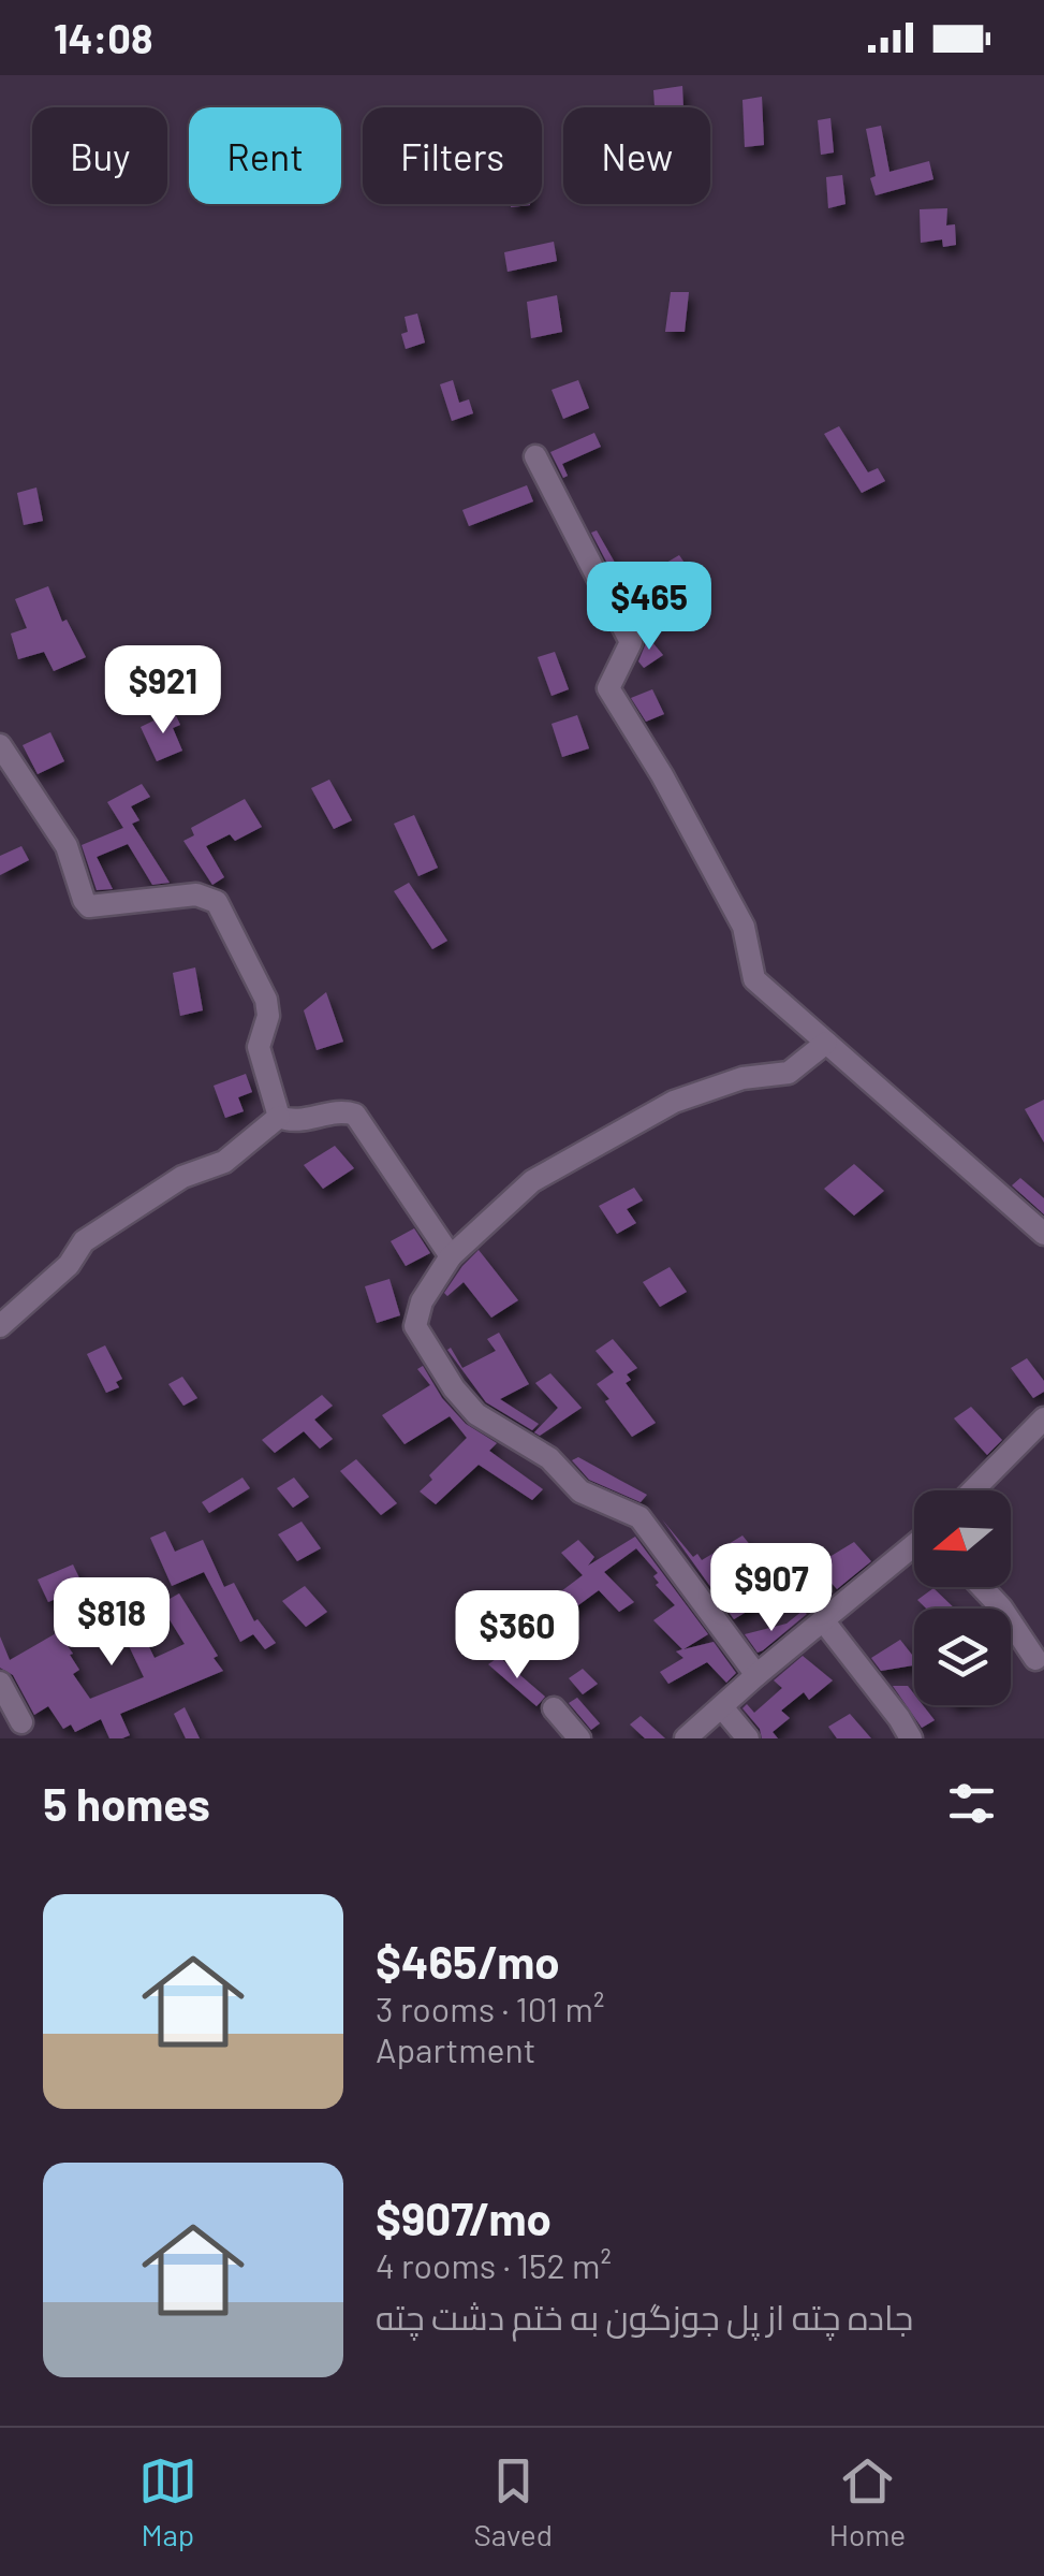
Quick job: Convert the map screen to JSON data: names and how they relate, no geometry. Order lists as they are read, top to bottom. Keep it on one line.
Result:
{"north":"left","page":{"status":"14:08","chip":["Buy","Rent","Filters","New"],"price":["$465","$921","$907","$818","$360"],"heading":"5 homes","list":[{"name":"$465/mo","note":"3 rooms · 101 m² · Apartment"},{"name":"$907/mo","note":"4 rooms · 152 m² · جاده چته از پل جوزگون به ختم دشت چته"}],"tabs":["Map","Saved","Home"]}}
